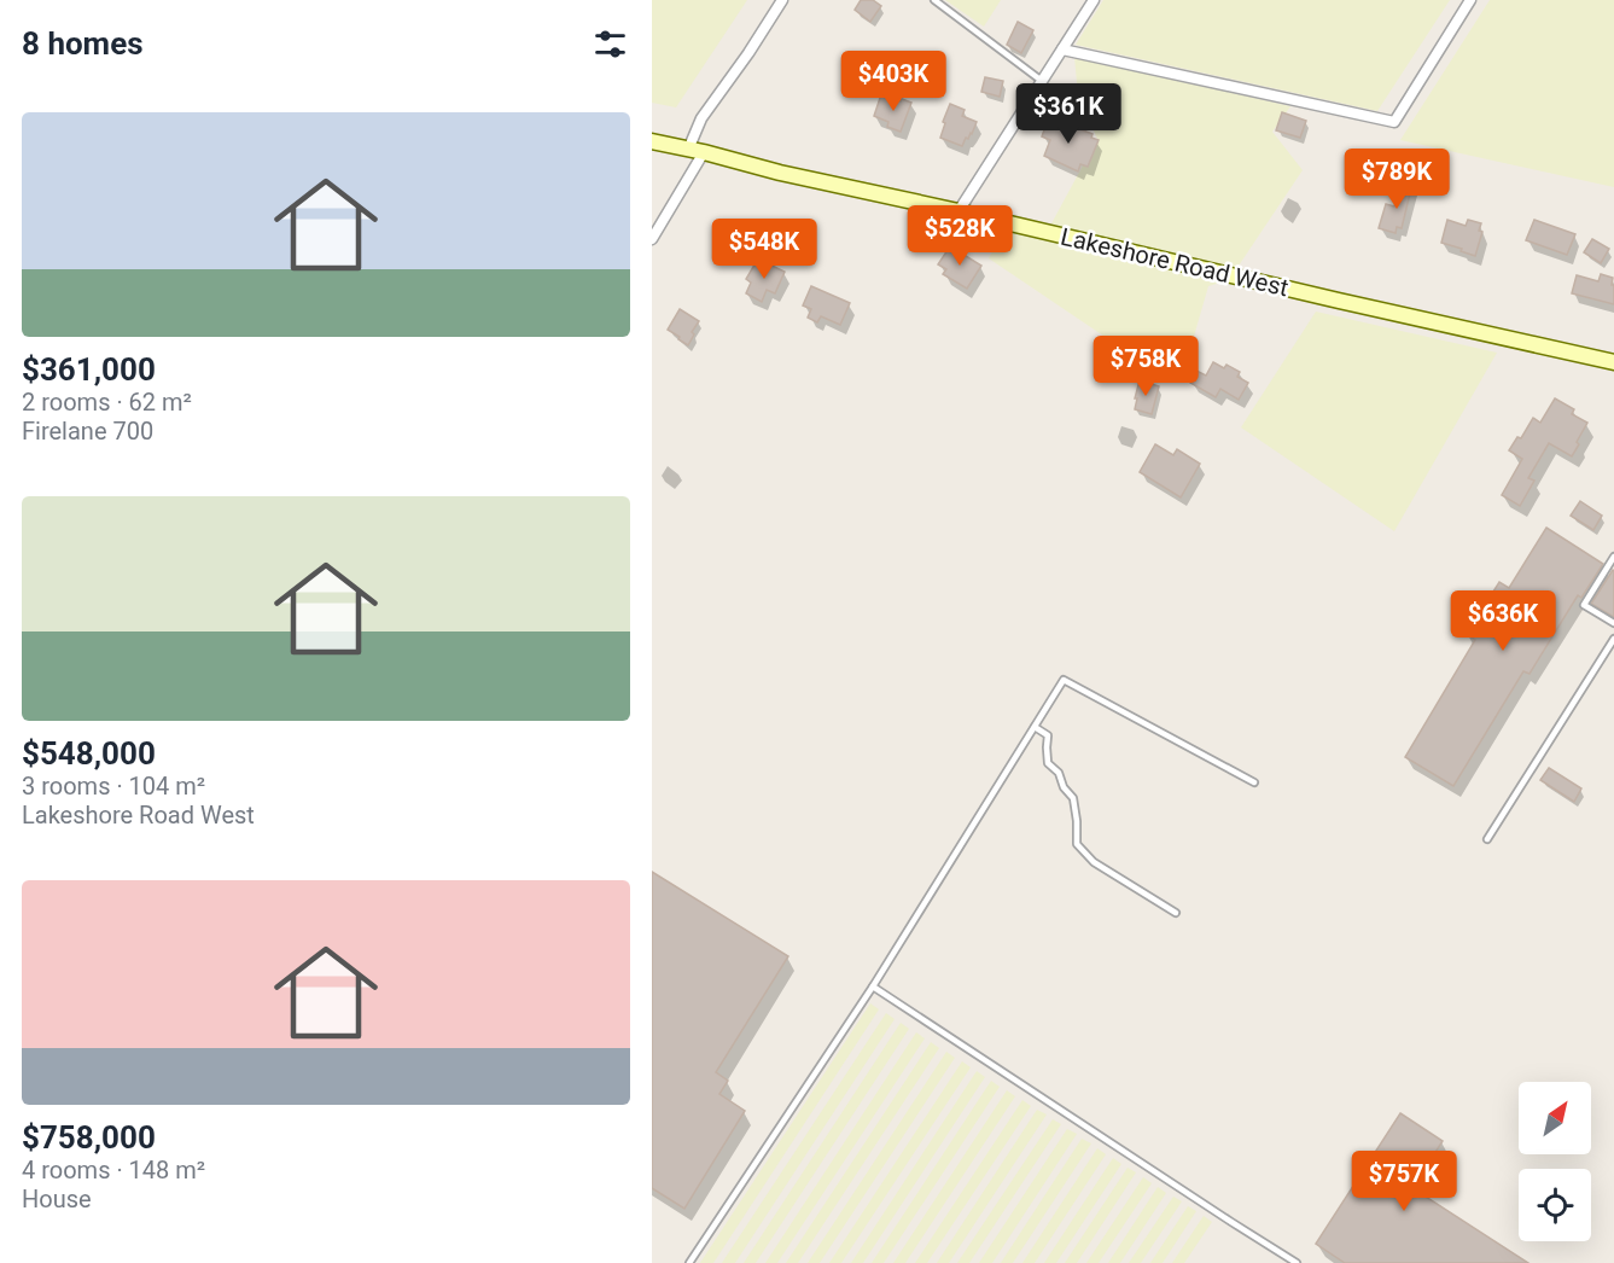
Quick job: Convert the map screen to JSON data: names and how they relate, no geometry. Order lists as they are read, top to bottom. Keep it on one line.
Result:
{"streets":{"main road":["Lakeshore Road West"]},"north":"top right","page":{"heading":"8 homes","price":["$403K","$361K","$789K","$528K","$548K","$758K","$636K","$757K"],"list":[{"name":"$361,000","note":"2 rooms · 62 m² · Firelane 700"},{"name":"$548,000","note":"3 rooms · 104 m² · Lakeshore Road West"},{"name":"$758,000","note":"4 rooms · 148 m² · House"}]}}
